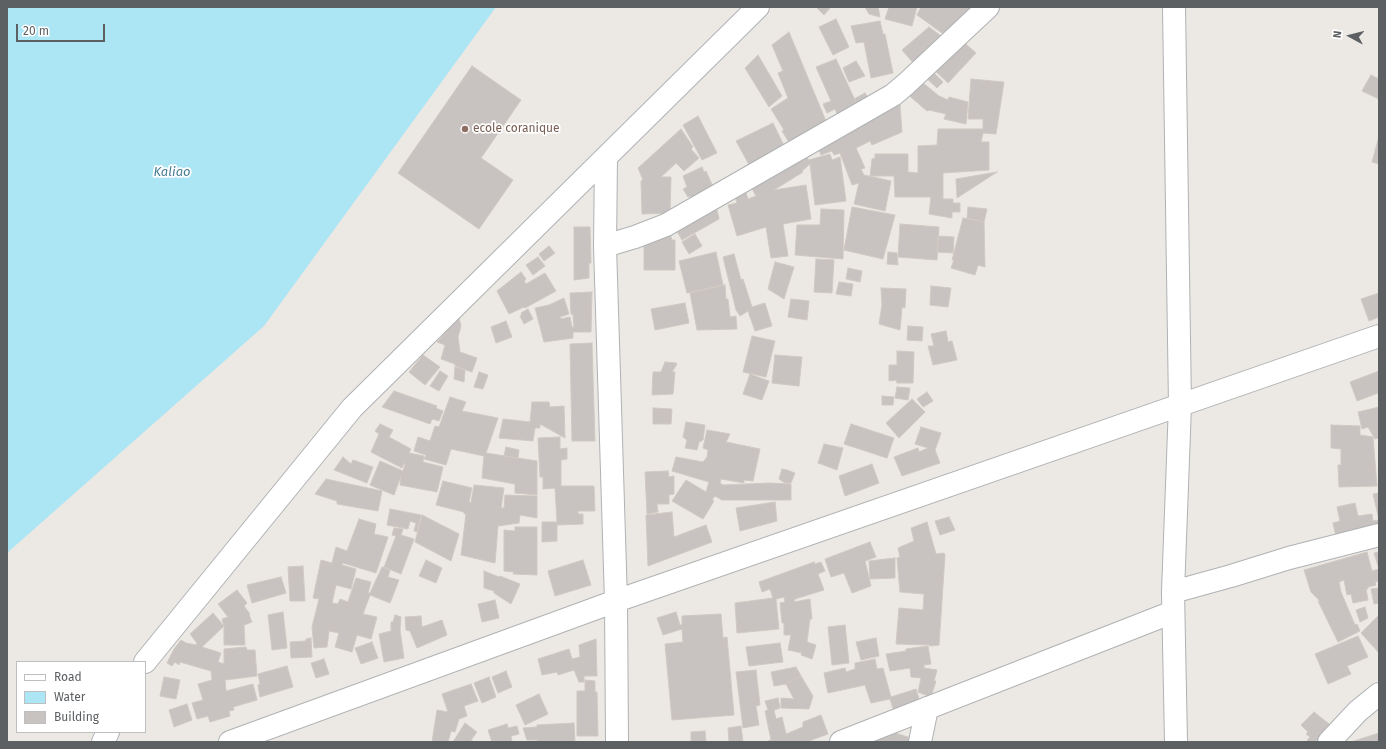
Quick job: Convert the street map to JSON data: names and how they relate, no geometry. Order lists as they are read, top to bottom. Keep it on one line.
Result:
{"water":["Kaliao"],"places":["ecole coranique"],"legend":["Road","Water","Building"],"scale_bar":"20 m","north":"left"}
